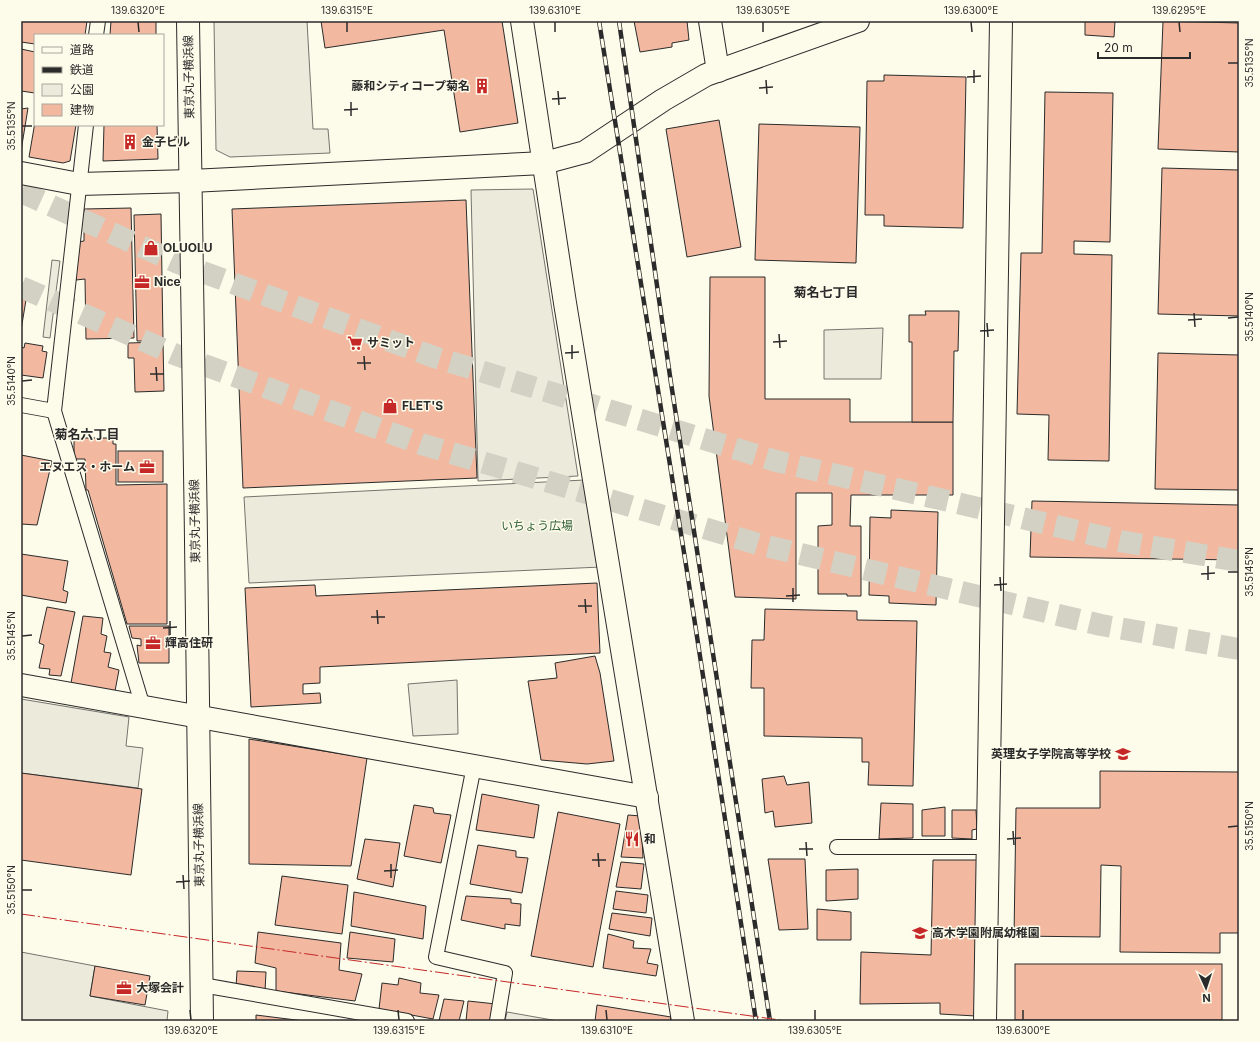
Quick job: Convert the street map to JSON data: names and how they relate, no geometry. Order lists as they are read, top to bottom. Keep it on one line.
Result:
{"streets":{"street":["東京丸子横浜線"]},"districts":["菊名七丁目","菊名六丁目"],"parks":["いちょう広場"],"places":{"building":["藤和シティコープ菊名","金子ビル"],"shop":["OLUOLU","FLET'S"],"office":["Nice","エヌエス・ホーム","輝高住研","大塚会計"],"supermarket":["サミット"],"school or university":["英理女子学院高等学校","高木学園附属幼稚園"],"restaurant":["和"]},"legend":["道路","鉄道","公園","建物"],"scale_bar":"20 m","north":"bottom","coordinates":["139.6320°E","139.6315°E","139.6310°E","139.6305°E","139.6300°E","139.6295°E","35.5135°N","35.5140°N","35.5145°N","35.5150°N"]}
